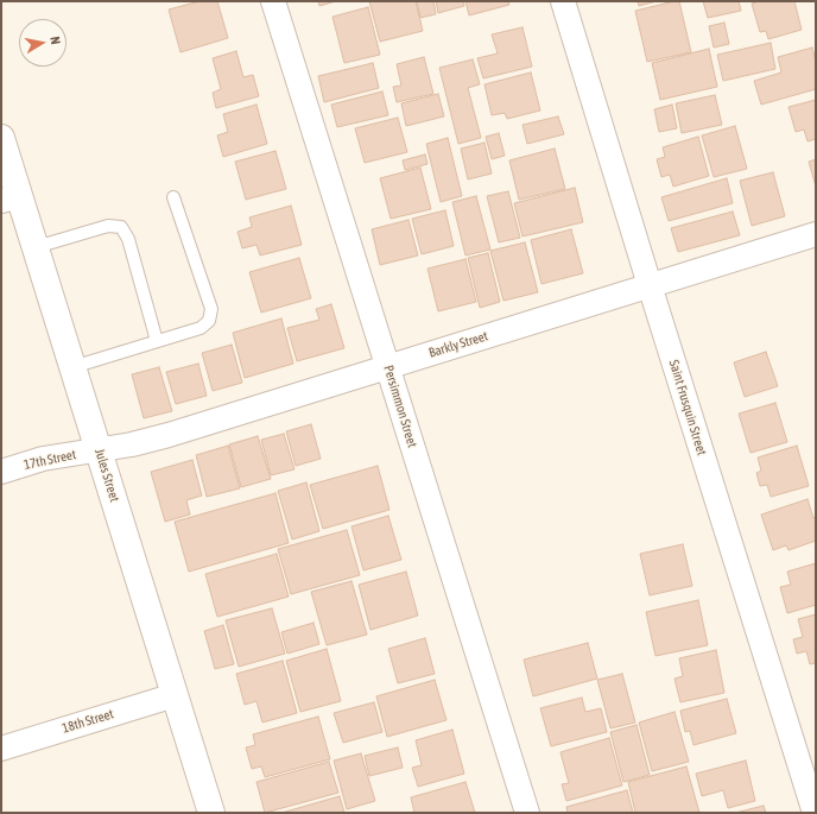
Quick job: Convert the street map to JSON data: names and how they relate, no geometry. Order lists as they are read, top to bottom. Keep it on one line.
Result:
{"streets":{"main road":["Jules Street"],"street":["Barkly Street","Persimmon Street","Saint Frusquin Street","17th Street","18th Street"]},"crossings":[["Barkly Street","Persimmon Street"],["Barkly Street","Saint Frusquin Street"],["Barkly Street","17th Street"],["Barkly Street","Jules Street"],["17th Street","Jules Street"],["Jules Street","18th Street"]],"north":"right"}
